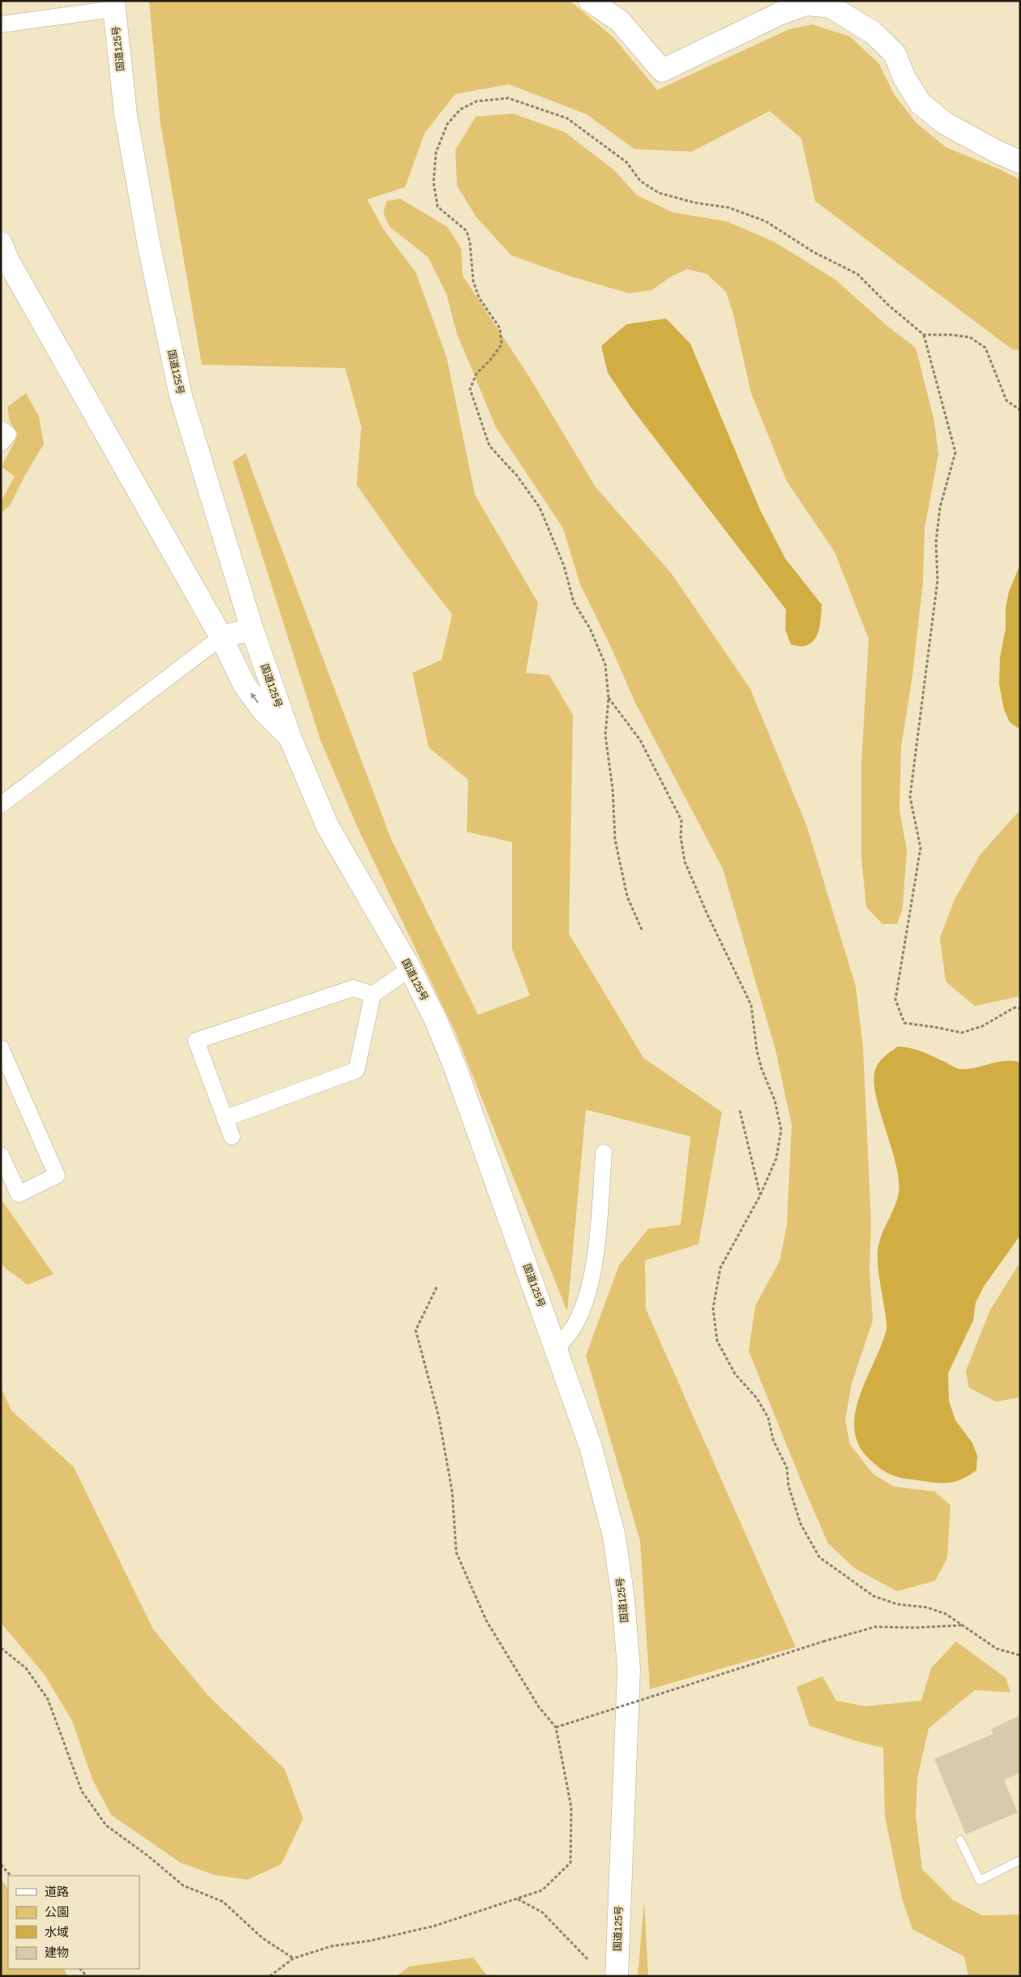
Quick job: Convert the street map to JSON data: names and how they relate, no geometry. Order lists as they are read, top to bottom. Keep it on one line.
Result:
{"streets":{"main road":["国道125号"]},"legend":["道路","公園","水域","建物"]}
